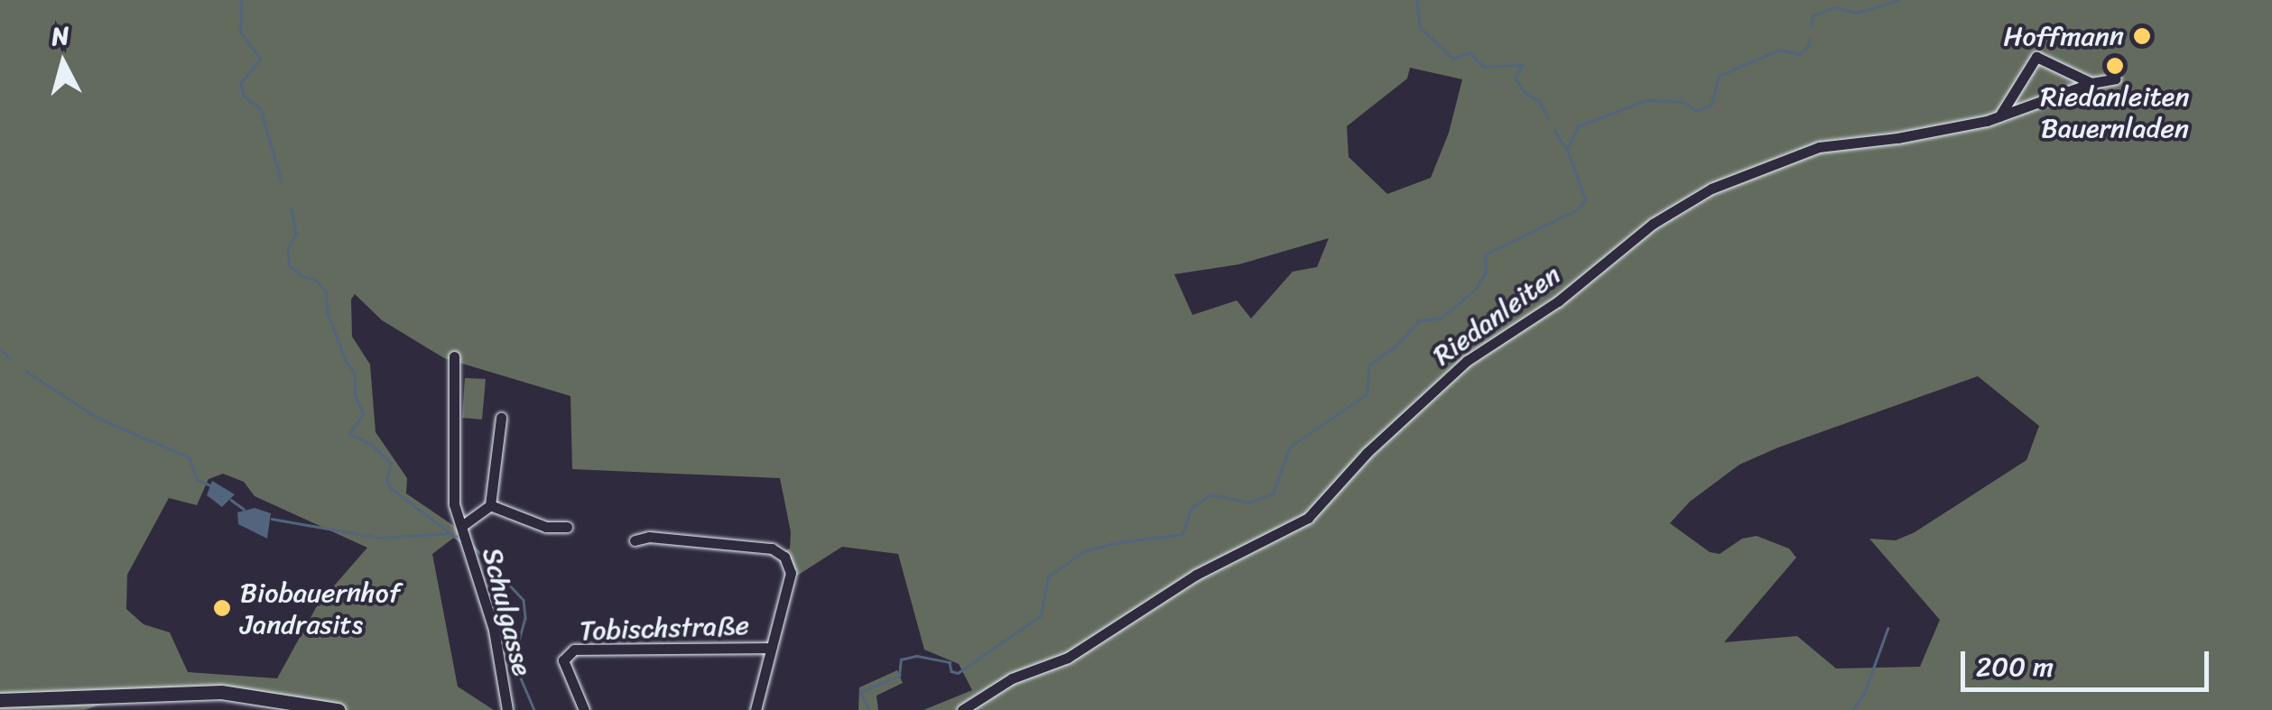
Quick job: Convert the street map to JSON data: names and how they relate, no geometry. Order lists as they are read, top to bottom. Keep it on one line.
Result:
{"streets":{"street":["Riedanleiten","Schulgasse","Tobischstraße"]},"places":["Hoffmann","Riedanleiten Bauernladen","Biobauernhof Jandrasits"],"scale_bar":"200 m","north":"top"}
